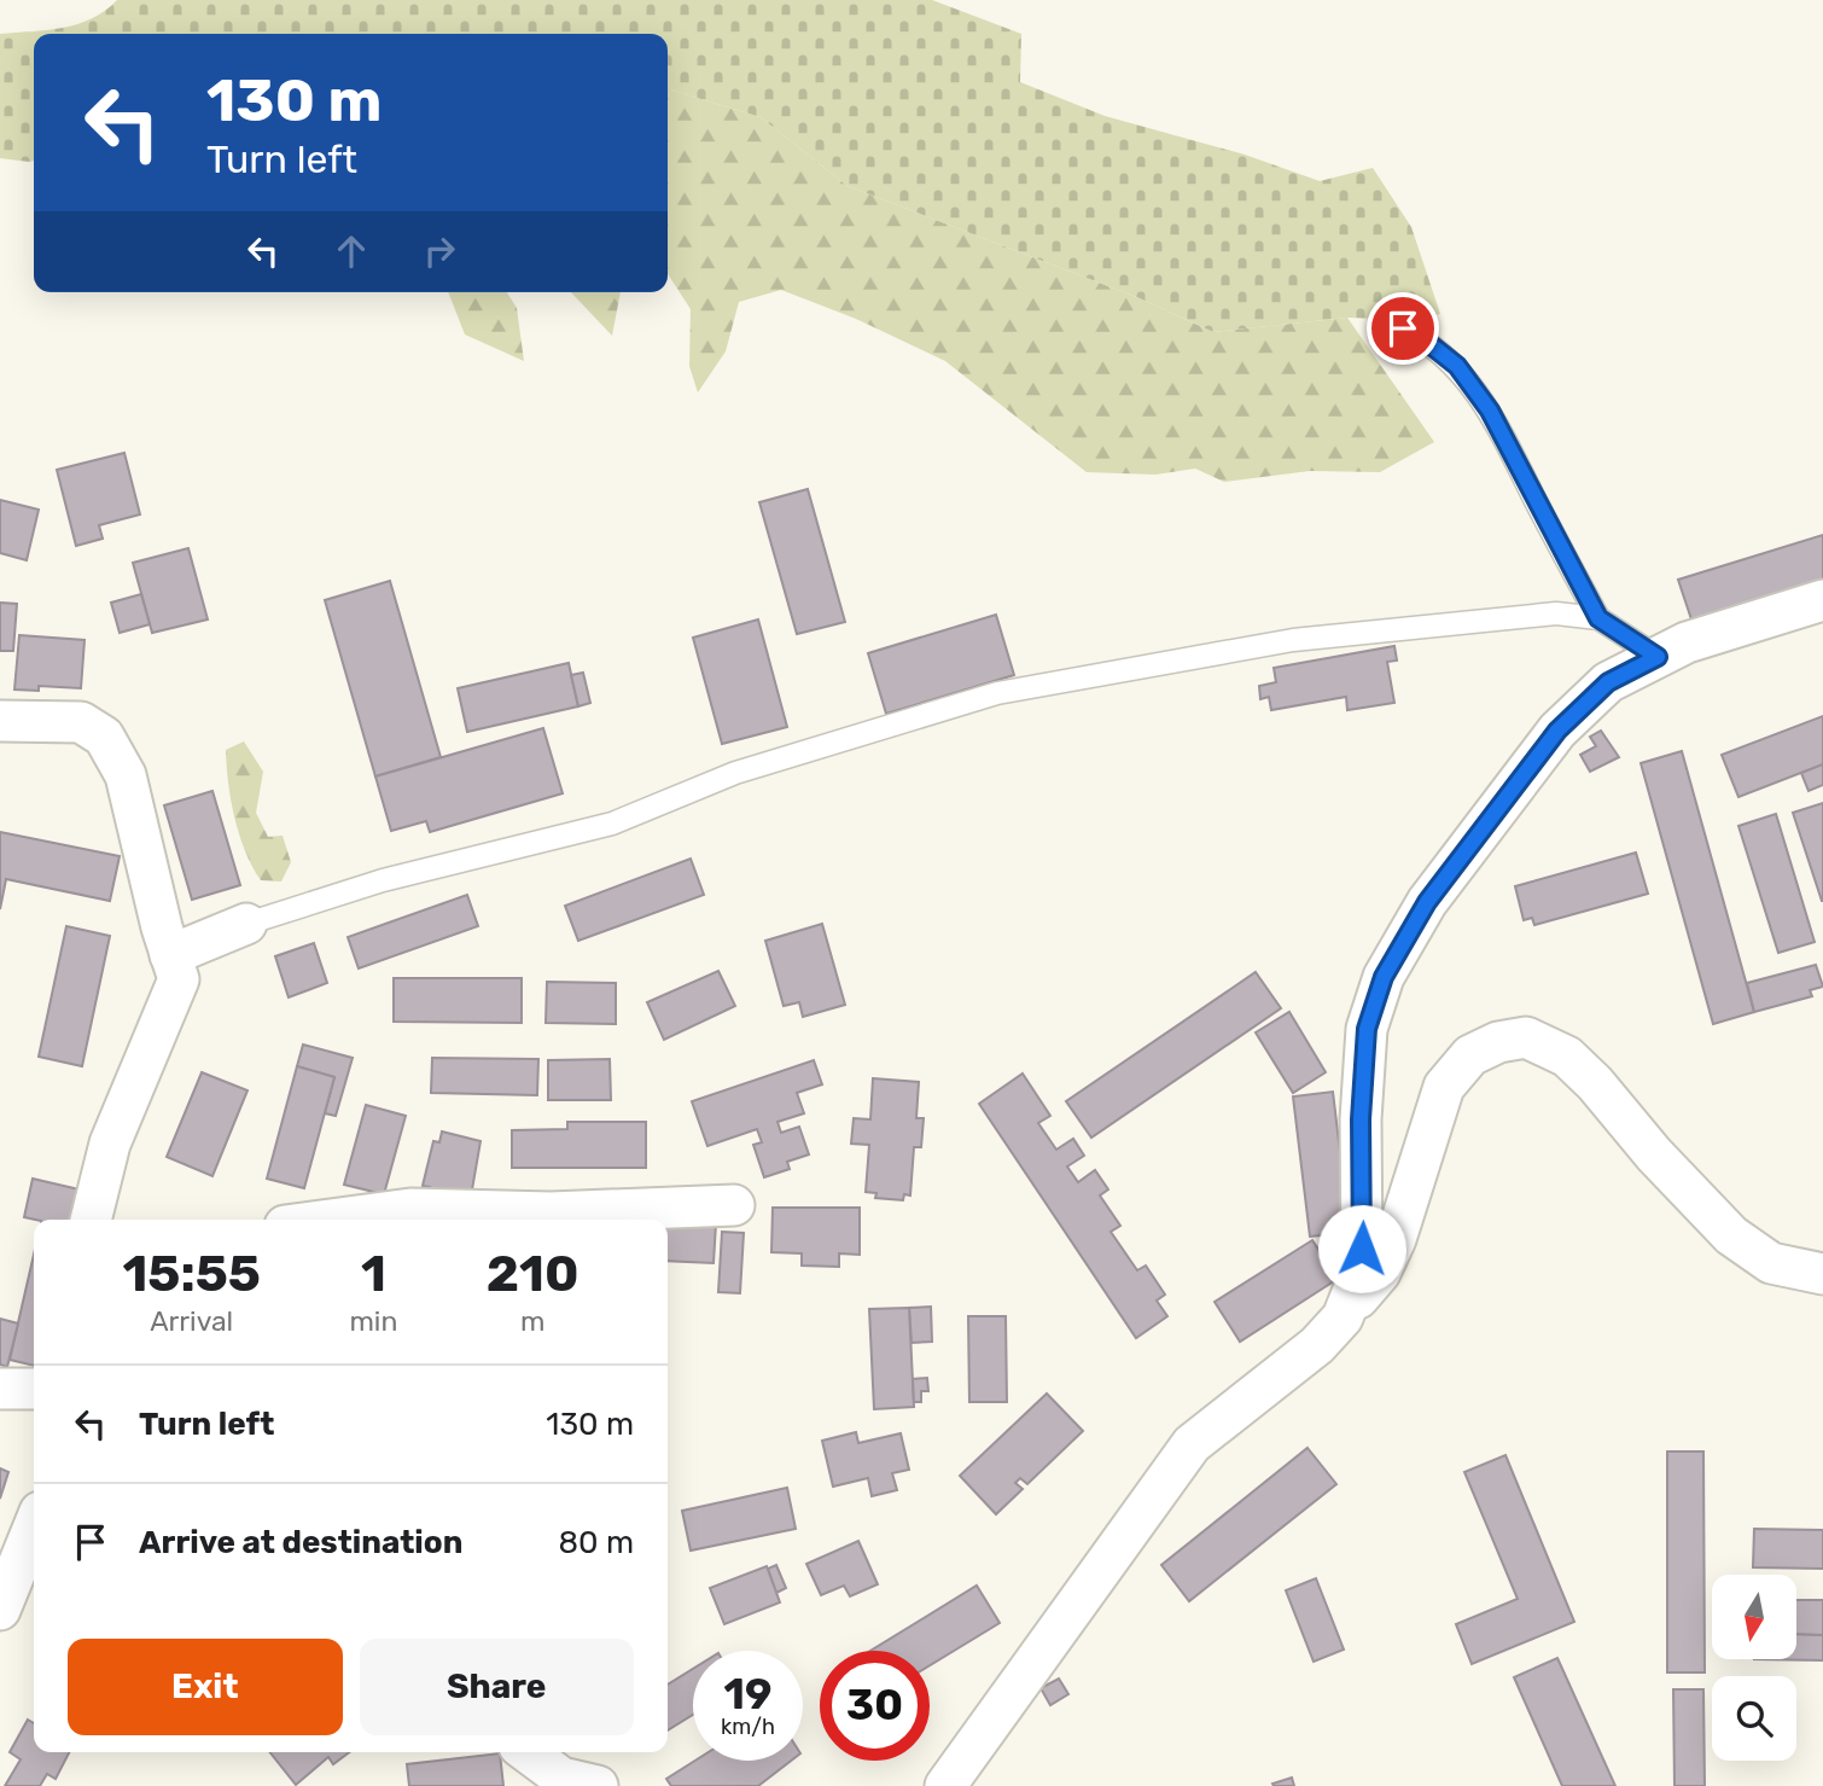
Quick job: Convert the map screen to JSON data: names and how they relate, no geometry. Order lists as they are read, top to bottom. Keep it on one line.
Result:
{"north":"bottom","page":{"turn":["130 m","Turn left"],"eta":["15:55","Arrival","1","min","210","m"],"list":[{"name":"Turn left","value":"130 m"},{"name":"Arrive at destination","value":"80 m"}],"buttons":["Exit","Share"],"speed":"19 km/h","limit":"30"}}
